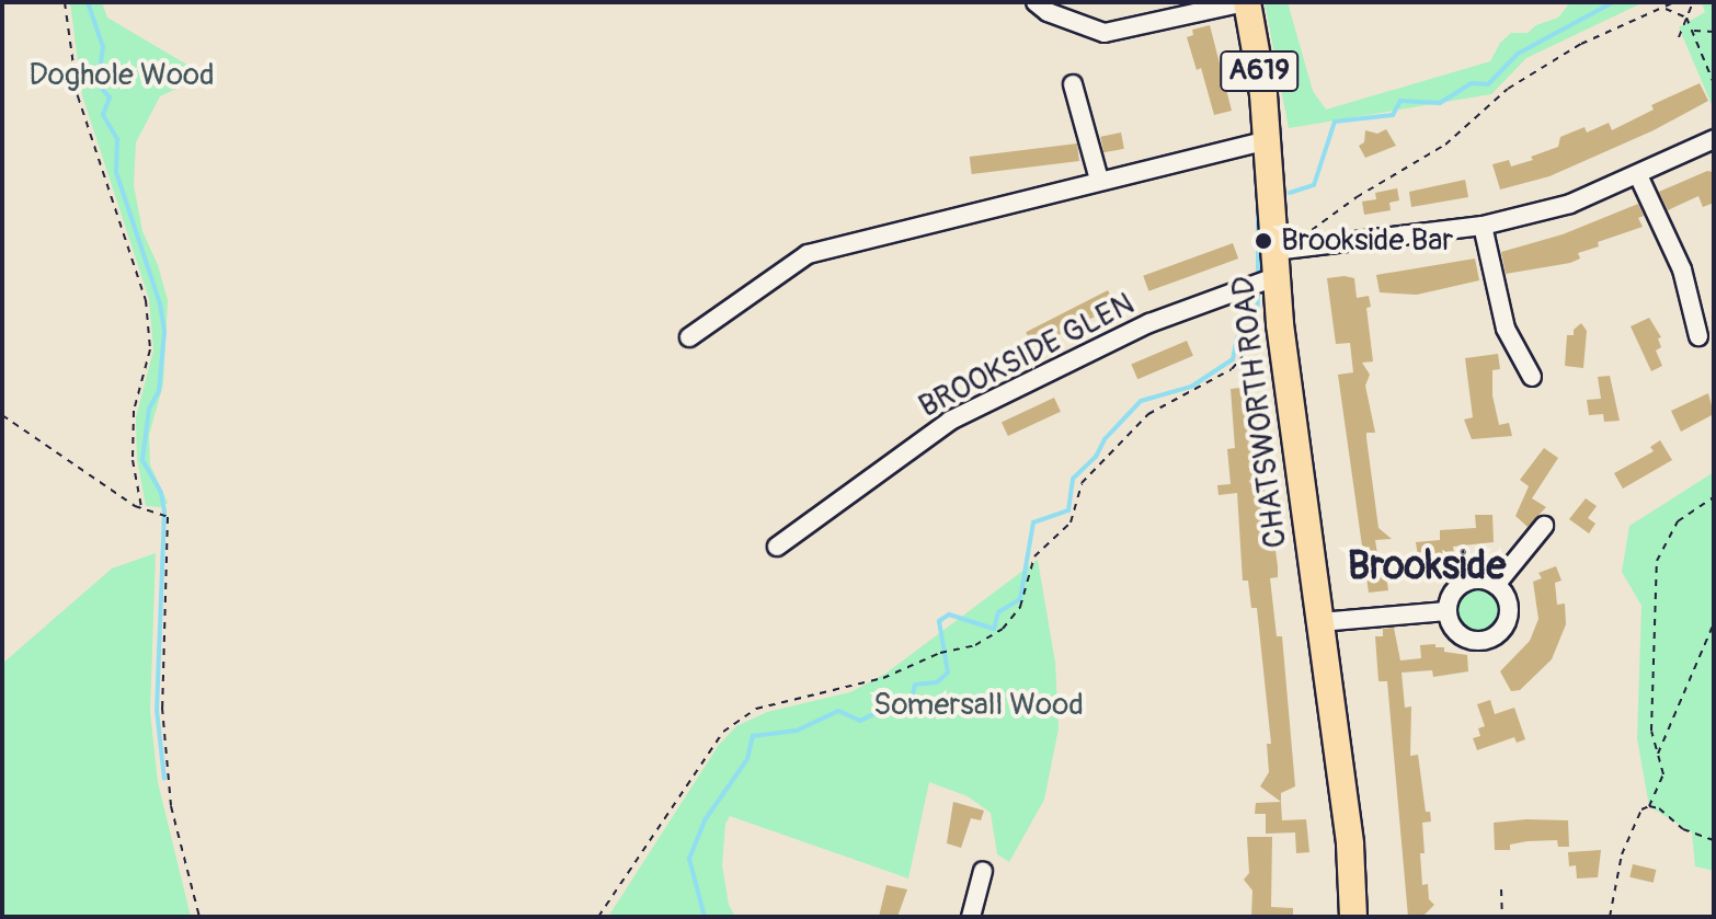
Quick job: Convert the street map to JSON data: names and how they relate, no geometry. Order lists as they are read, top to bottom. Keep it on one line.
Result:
{"streets":{"highway":["A619","CHATSWORTH ROAD"],"street":["BROOKSIDE GLEN"]},"crossings":[["BROOKSIDE GLEN","CHATSWORTH ROAD"]],"districts":["Brookside"],"parks":["Doghole Wood","Somersall Wood"],"places":["Brookside Bar"]}
